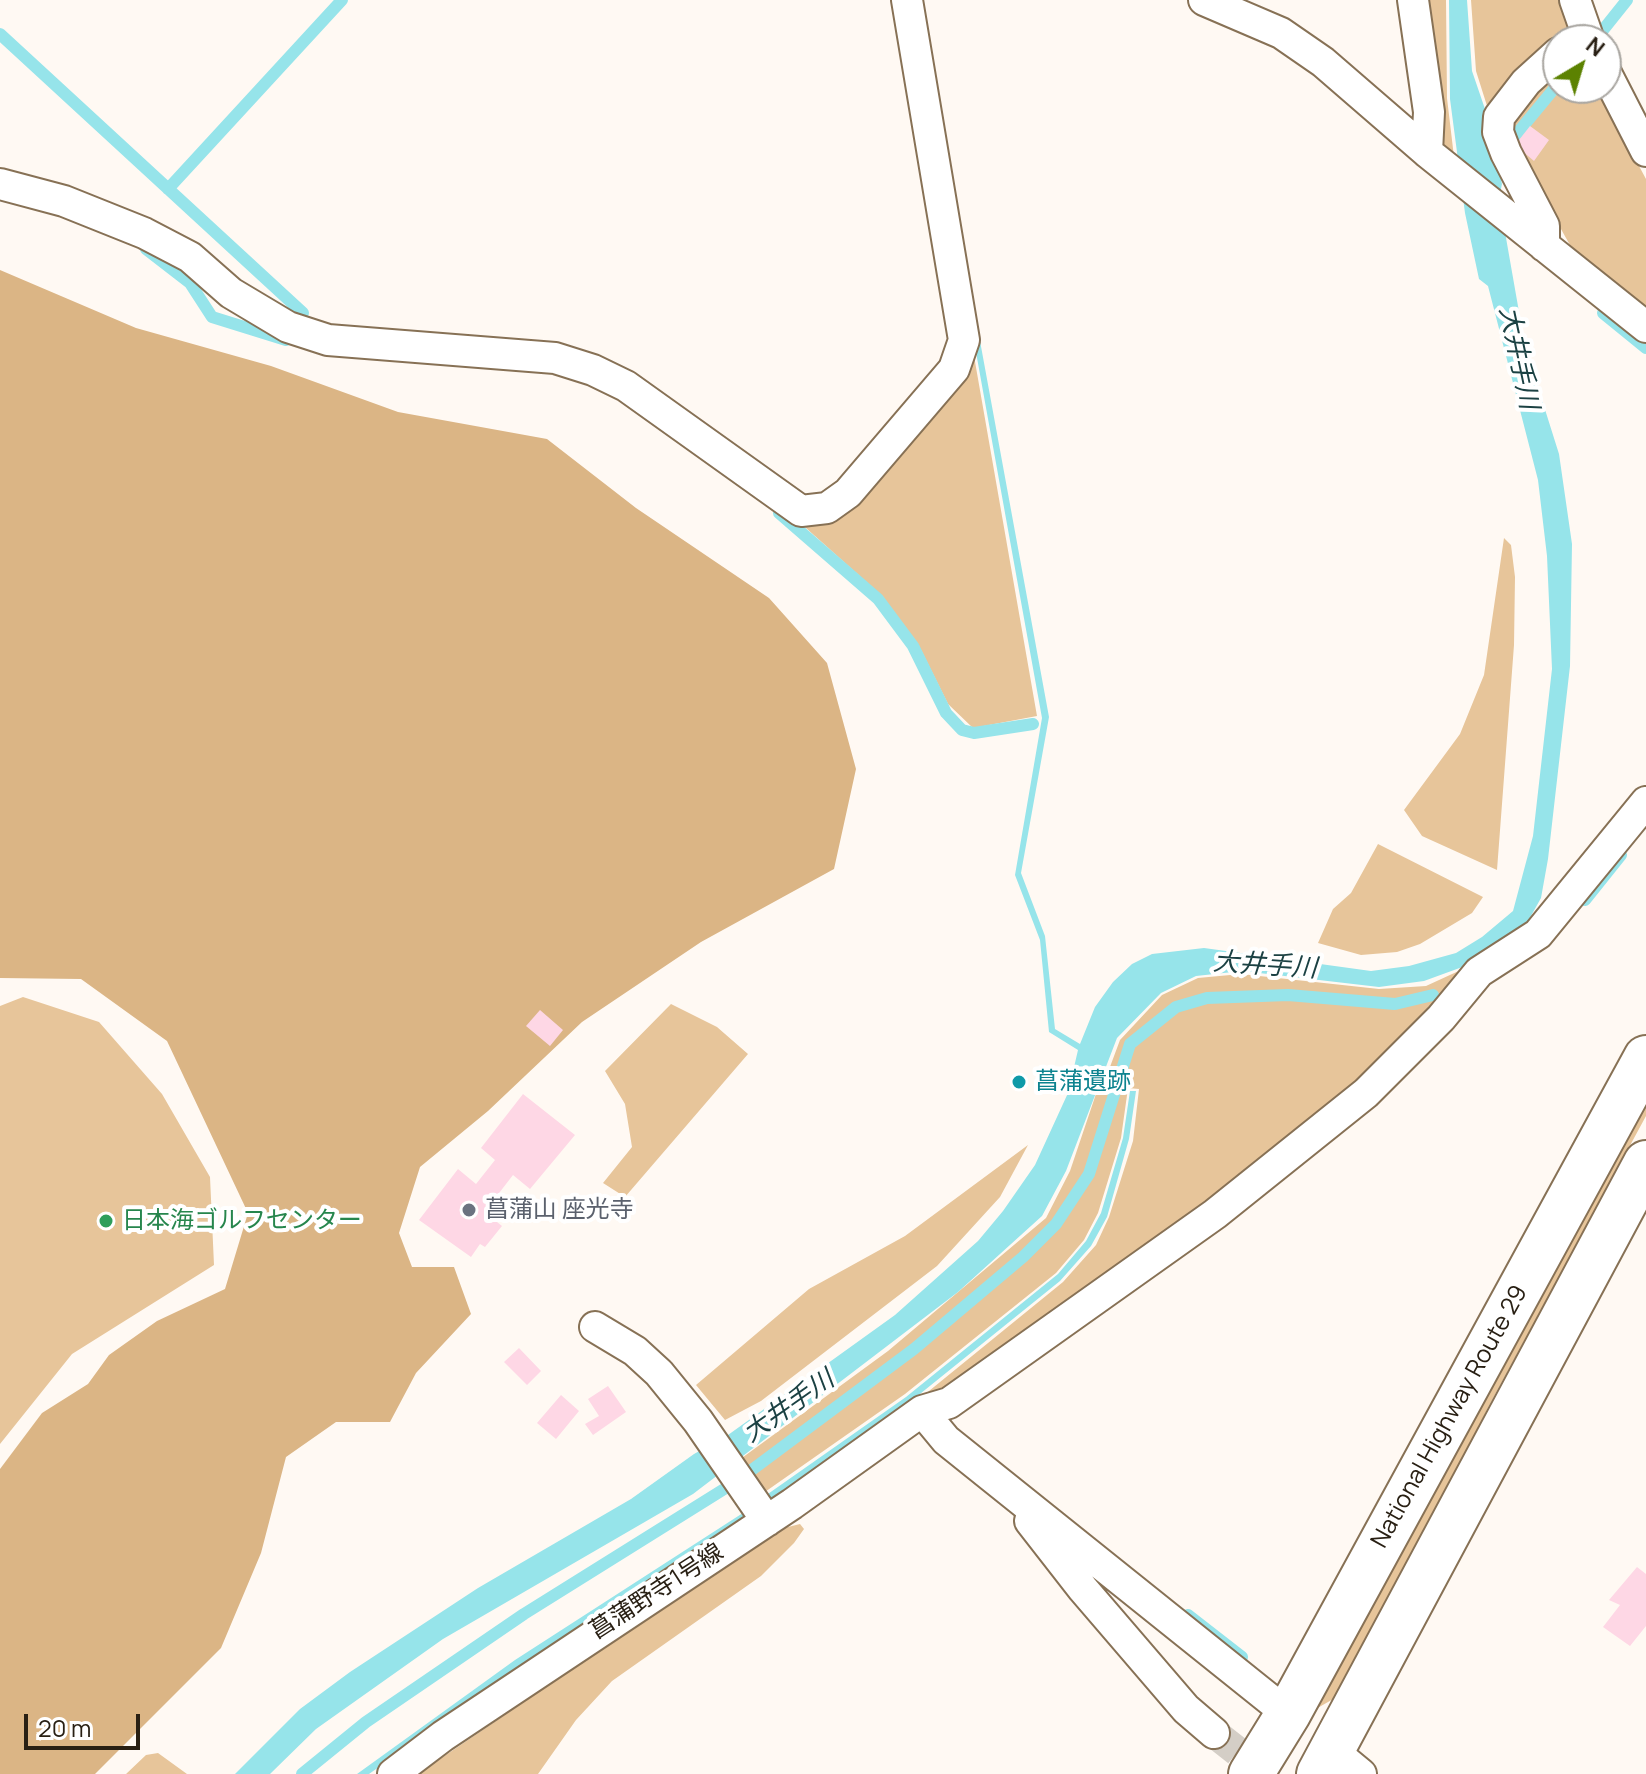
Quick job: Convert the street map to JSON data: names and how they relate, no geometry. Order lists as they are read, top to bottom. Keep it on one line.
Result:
{"streets":{"highway":["National Highway Route 29"],"street":["菖蒲野寺1号線"]},"water":["大井手川"],"places":["菖蒲遺跡","菖蒲山 座光寺","日本海ゴルフセンター"],"scale_bar":"20 m","north":"top right"}
